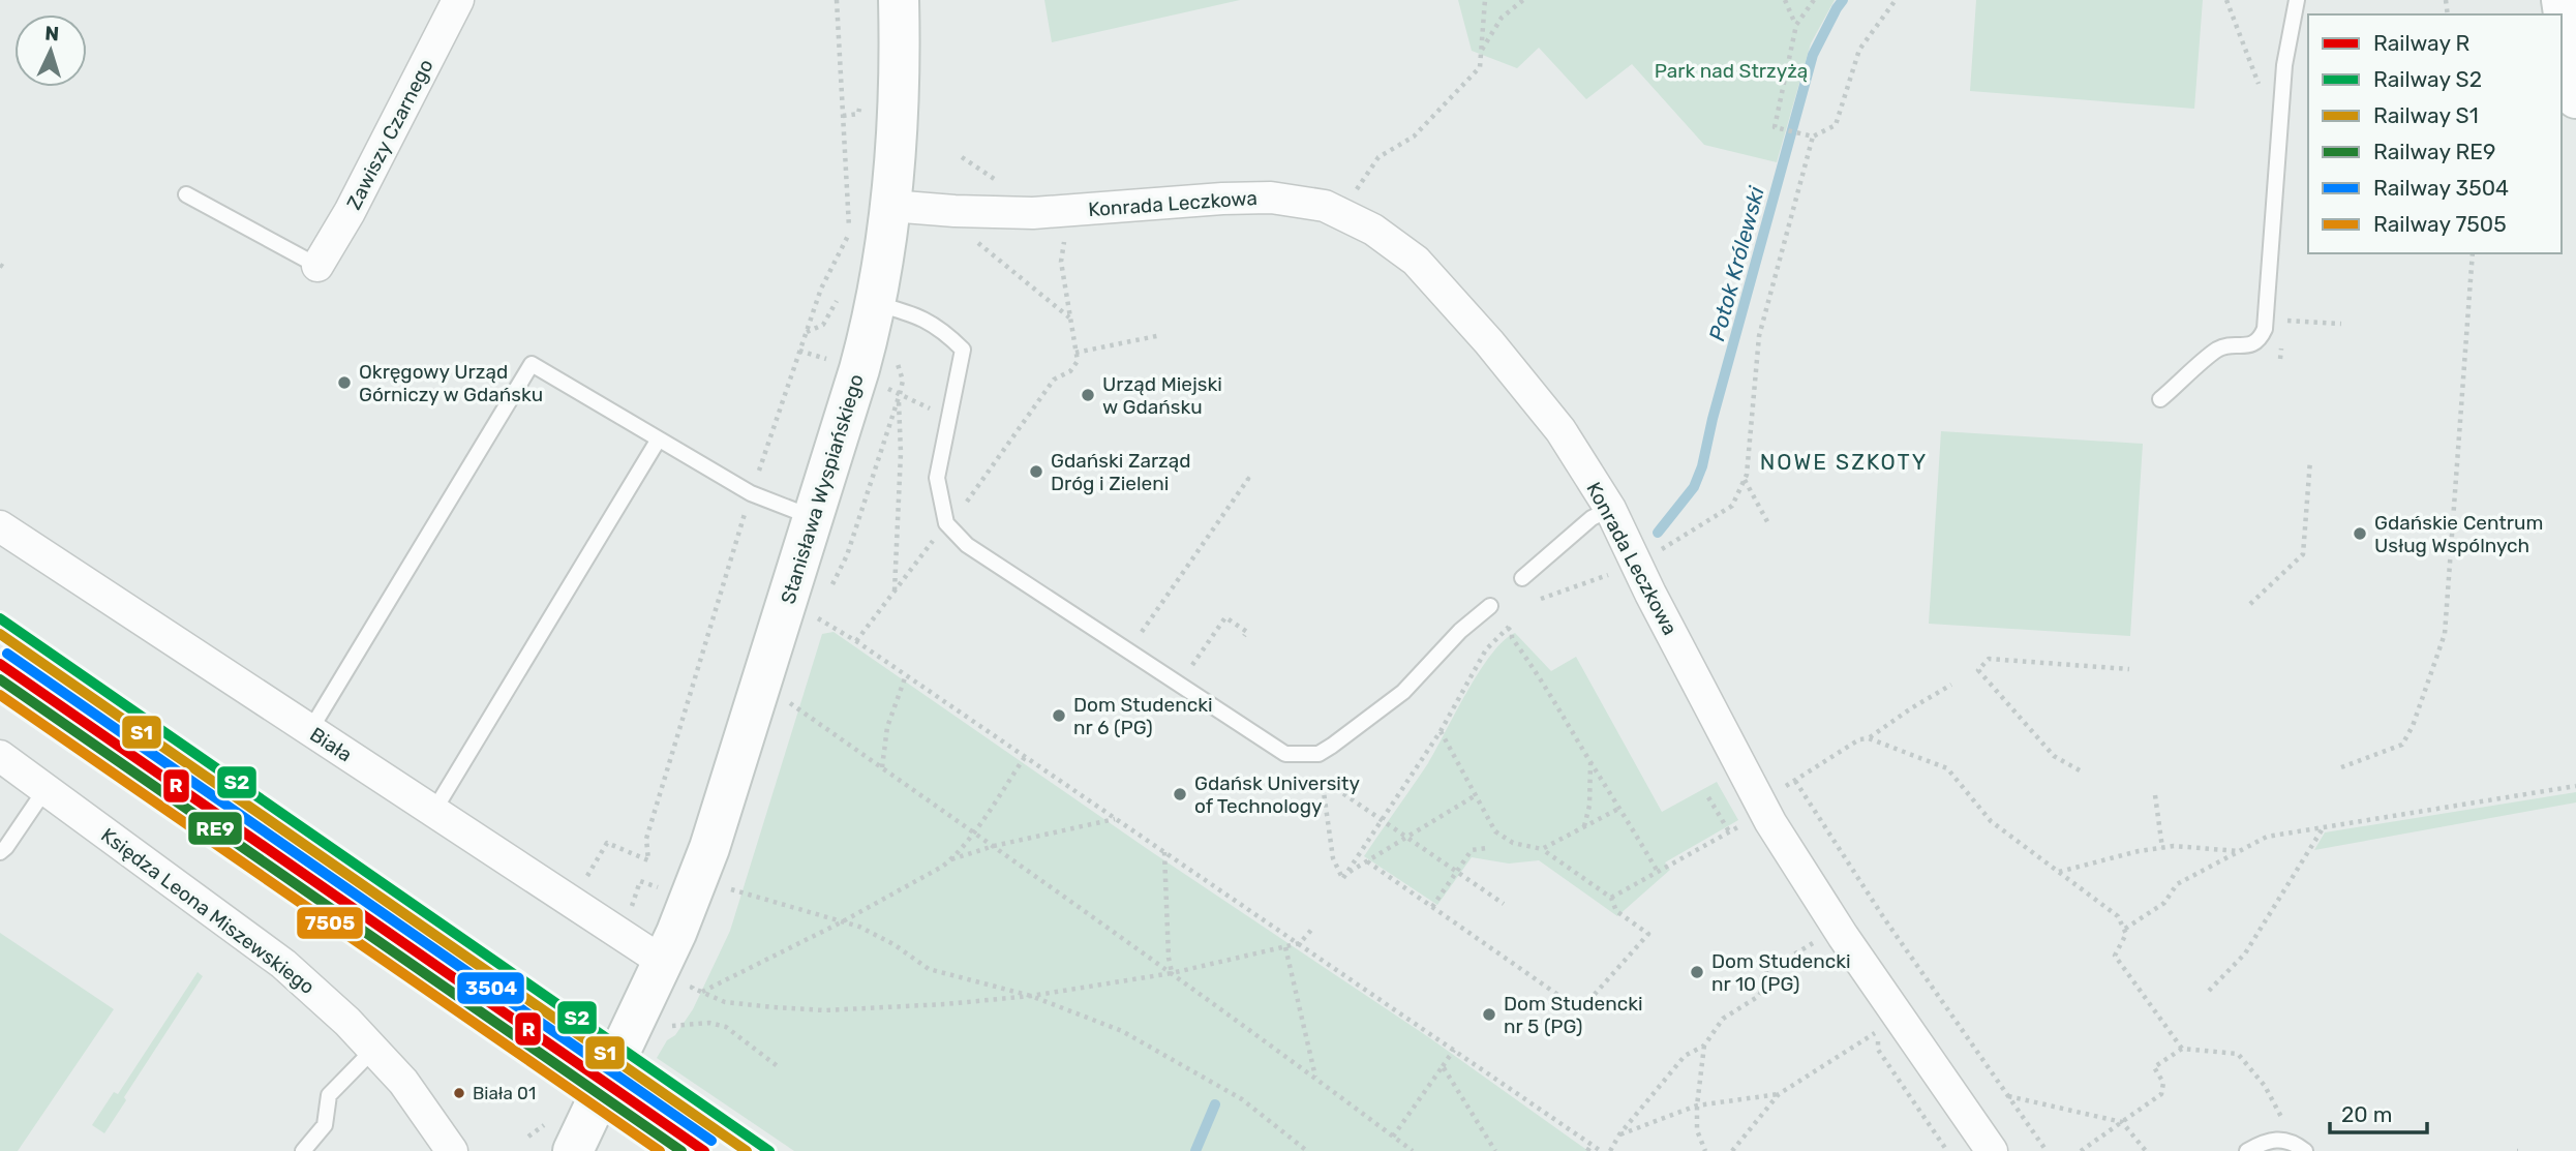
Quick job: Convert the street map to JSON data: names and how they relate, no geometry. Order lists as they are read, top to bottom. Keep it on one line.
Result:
{"streets":{"main road":["Stanisława Wyspiańskiego"],"street":["Zawiszy Czarnego","Konrada Leczkowa","Biała","Księdza Leona Miszewskiego"]},"crossings":[["Konrada Leczkowa","Stanisława Wyspiańskiego"],["Stanisława Wyspiańskiego","Biała"]],"districts":["NOWE SZKOTY"],"water":["Potok Królewski"],"parks":["Park nad Strzyżą"],"places":["Okręgowy Urząd Górniczy w Gdańsku","Urząd Miejski w Gdańsku","Gdański Zarząd Dróg i Zieleni","Gdańskie Centrum Usług Wspólnych","Dom Studencki nr 6 (PG)","Gdańsk University of Technology","Dom Studencki nr 10 (PG)","Dom Studencki nr 5 (PG)","Biała 01"],"lines":["rail line S2","rail line S1","rail line 3504","rail line R","rail line RE9","rail line 7505"],"legend":["Railway R","Railway S2","Railway S1","Railway RE9","Railway 3504","Railway 7505"],"scale_bar":"20 m","north":"top"}
